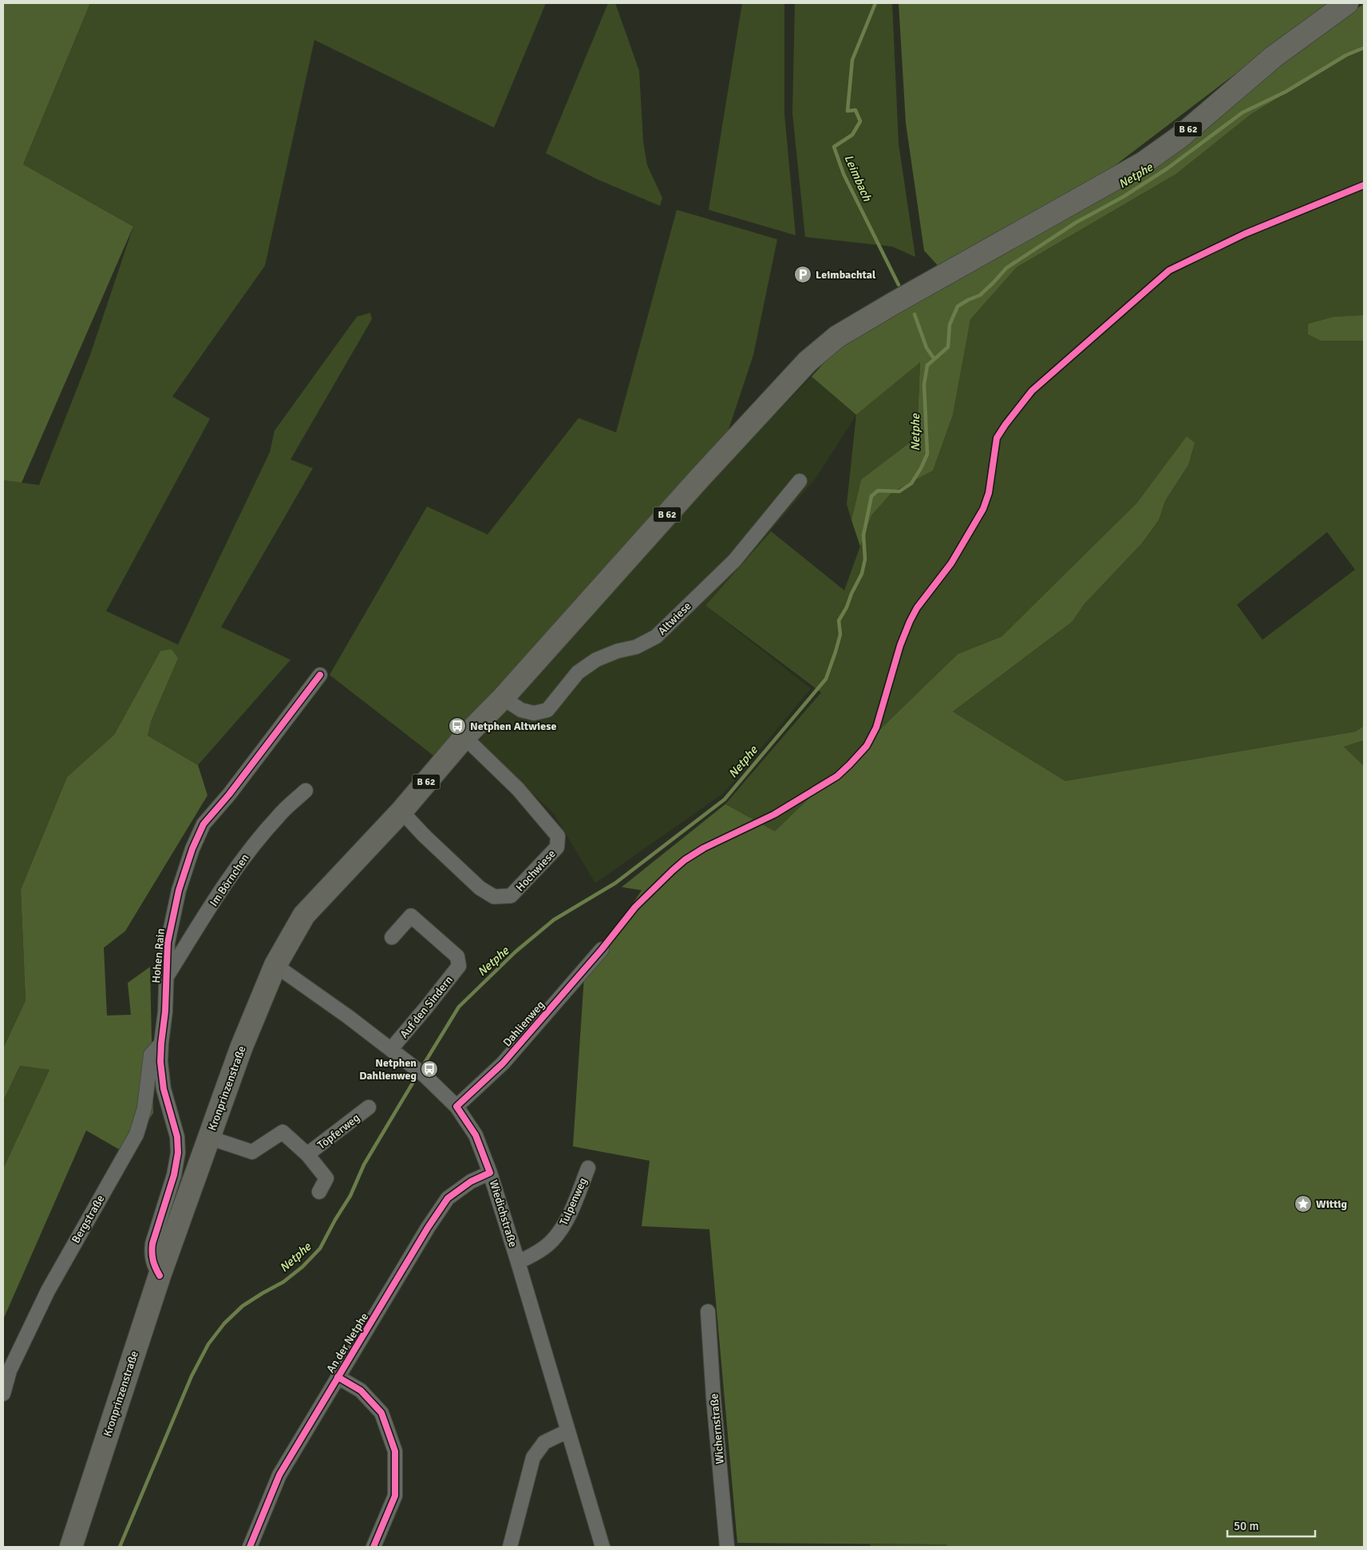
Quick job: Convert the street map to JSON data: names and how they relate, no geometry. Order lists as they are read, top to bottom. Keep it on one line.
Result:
{"streets":{"main road":["B 62","Kronprinzenstraße"],"street":["Altwiese","Hochwiese","Im Börnchen","Hohen Rain","Auf den Sindern","Dahlienweg","Töpferweg","Tulpenweg","Wiedichstraße","Bergstraße","An der Netphe","Wichernstraße"]},"crossings":[["B 62","Altwiese"],["B 62","Kronprinzenstraße"],["Altwiese","Kronprinzenstraße"],["Hochwiese","Kronprinzenstraße"],["Im Börnchen","Hohen Rain"],["Hohen Rain","Kronprinzenstraße"],["Hohen Rain","Bergstraße"],["Auf den Sindern","Wiedichstraße"],["Dahlienweg","Wiedichstraße"],["Kronprinzenstraße","Töpferweg"],["Kronprinzenstraße","Wiedichstraße"],["Tulpenweg","Wiedichstraße"],["Wiedichstraße","An der Netphe"]],"water":["Netphe","Leimbach"],"places":{"parking":["Leimbachtal"],"bus stop":["Netphen Altwiese","Netphen Dahlienweg"],"place":["Wittig"]},"scale_bar":"50 m"}
